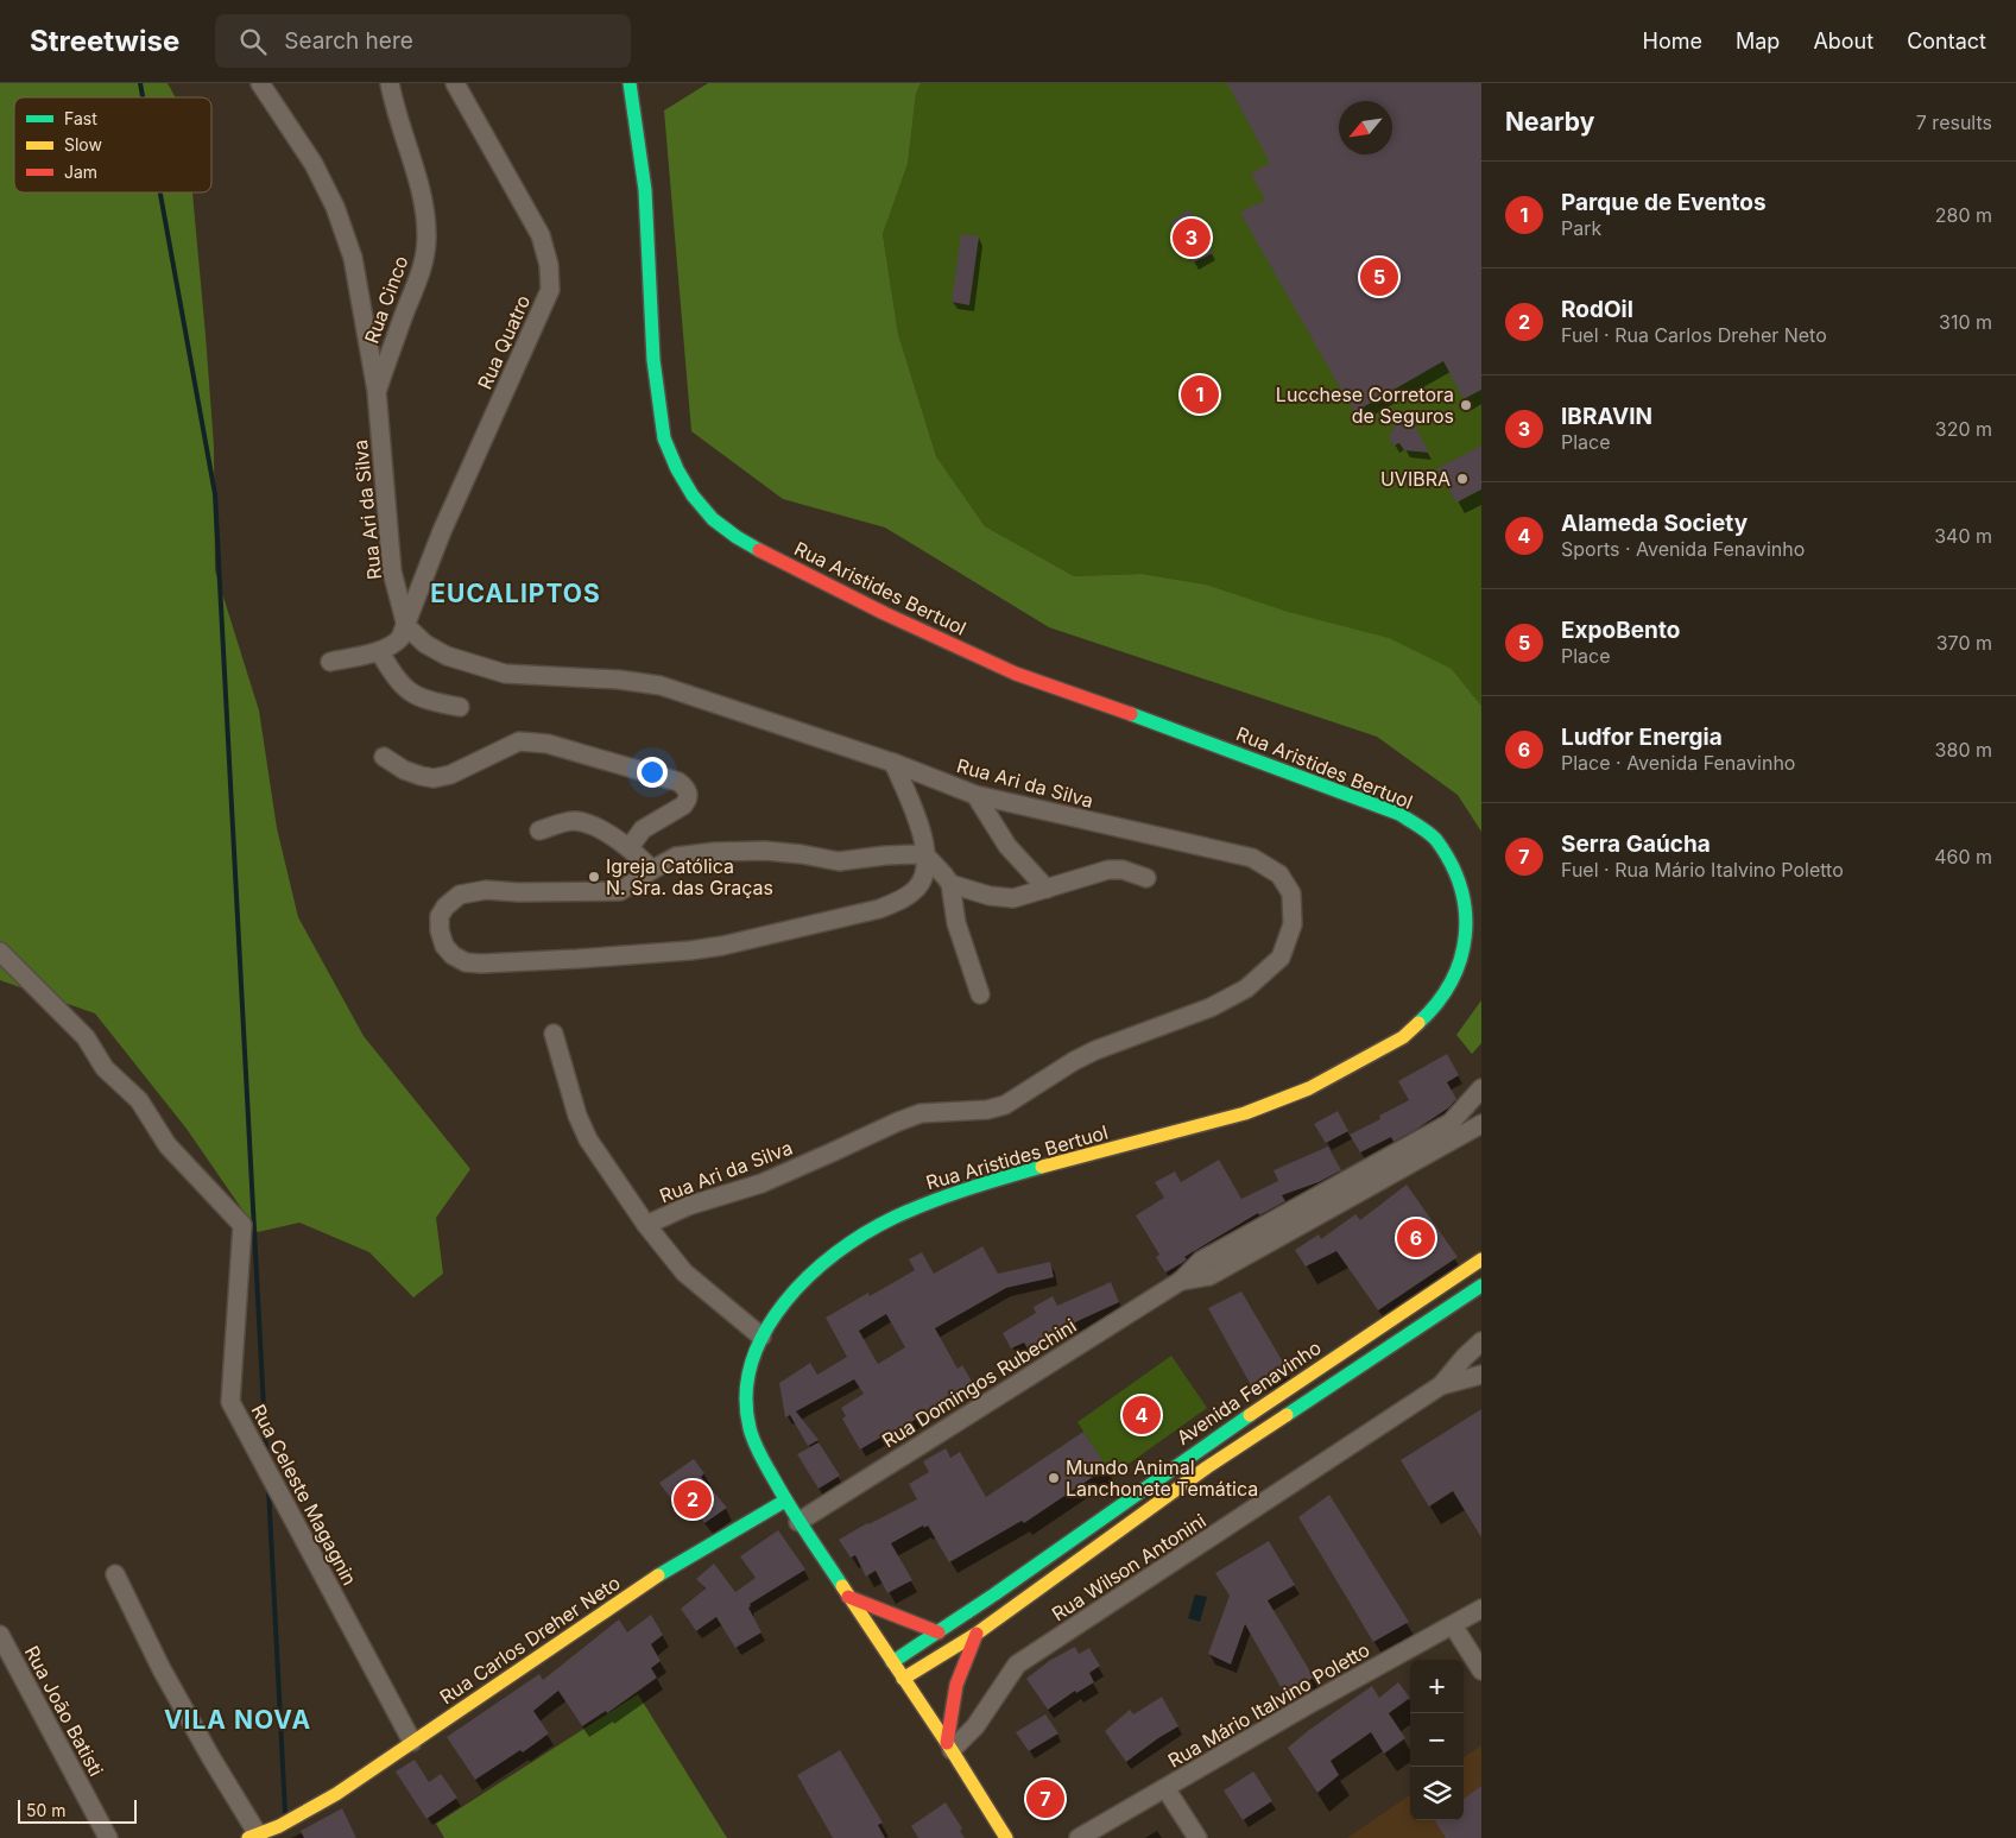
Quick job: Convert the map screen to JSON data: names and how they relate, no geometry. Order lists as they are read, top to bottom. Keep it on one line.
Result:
{"streets":{"main road":["Rua Aristides Bertuol","Avenida Fenavinho","Rua Carlos Dreher Neto"],"street":["Rua Cinco","Rua Quatro","Rua Ari da Silva","Rua Domingos Rubechini","Rua Celeste Magagnin","Rua Wilson Antonini","Rua Mário Italvino Poletto","Rua João Batisti"]},"crossings":[["Rua Cinco","Rua Ari da Silva"],["Rua Quatro","Rua Ari da Silva"],["Rua Ari da Silva","Rua Aristides Bertuol"],["Rua Aristides Bertuol","Rua Domingos Rubechini"],["Rua Aristides Bertuol","Avenida Fenavinho"],["Rua Aristides Bertuol","Rua Wilson Antonini"],["Rua Aristides Bertuol","Rua Carlos Dreher Neto"],["Rua Celeste Magagnin","Rua Carlos Dreher Neto"]],"districts":["EUCALIPTOS","VILA NOVA"],"places":["Lucchese Corretora de Seguros","UVIBRA","Igreja Católica N. Sra. das Graças","Mundo Animal Lanchonete Temática"],"legend":["Fast","Slow","Jam"],"scale_bar":"50 m","north":"bottom left","page":{"header":"Streetwise","search":"Search here","nav":["Home","Map","About","Contact"],"heading":["Nearby","7 results"],"list":[{"mark":"1","name":"Parque de Eventos","note":"Park","value":"280 m"},{"mark":"2","name":"RodOil","note":"Fuel · Rua Carlos Dreher Neto","value":"310 m"},{"mark":"3","name":"IBRAVIN","note":"Place","value":"320 m"},{"mark":"4","name":"Alameda Society","note":"Sports · Avenida Fenavinho","value":"340 m"},{"mark":"5","name":"ExpoBento","note":"Place","value":"370 m"},{"mark":"6","name":"Ludfor Energia","note":"Place · Avenida Fenavinho","value":"380 m"},{"mark":"7","name":"Serra Gaúcha","note":"Fuel · Rua Mário Italvino Poletto","value":"460 m"}],"pins":["3","5","1","6","4","2","7"],"map_buttons":["+","−"],"scale":"50 m"}}
